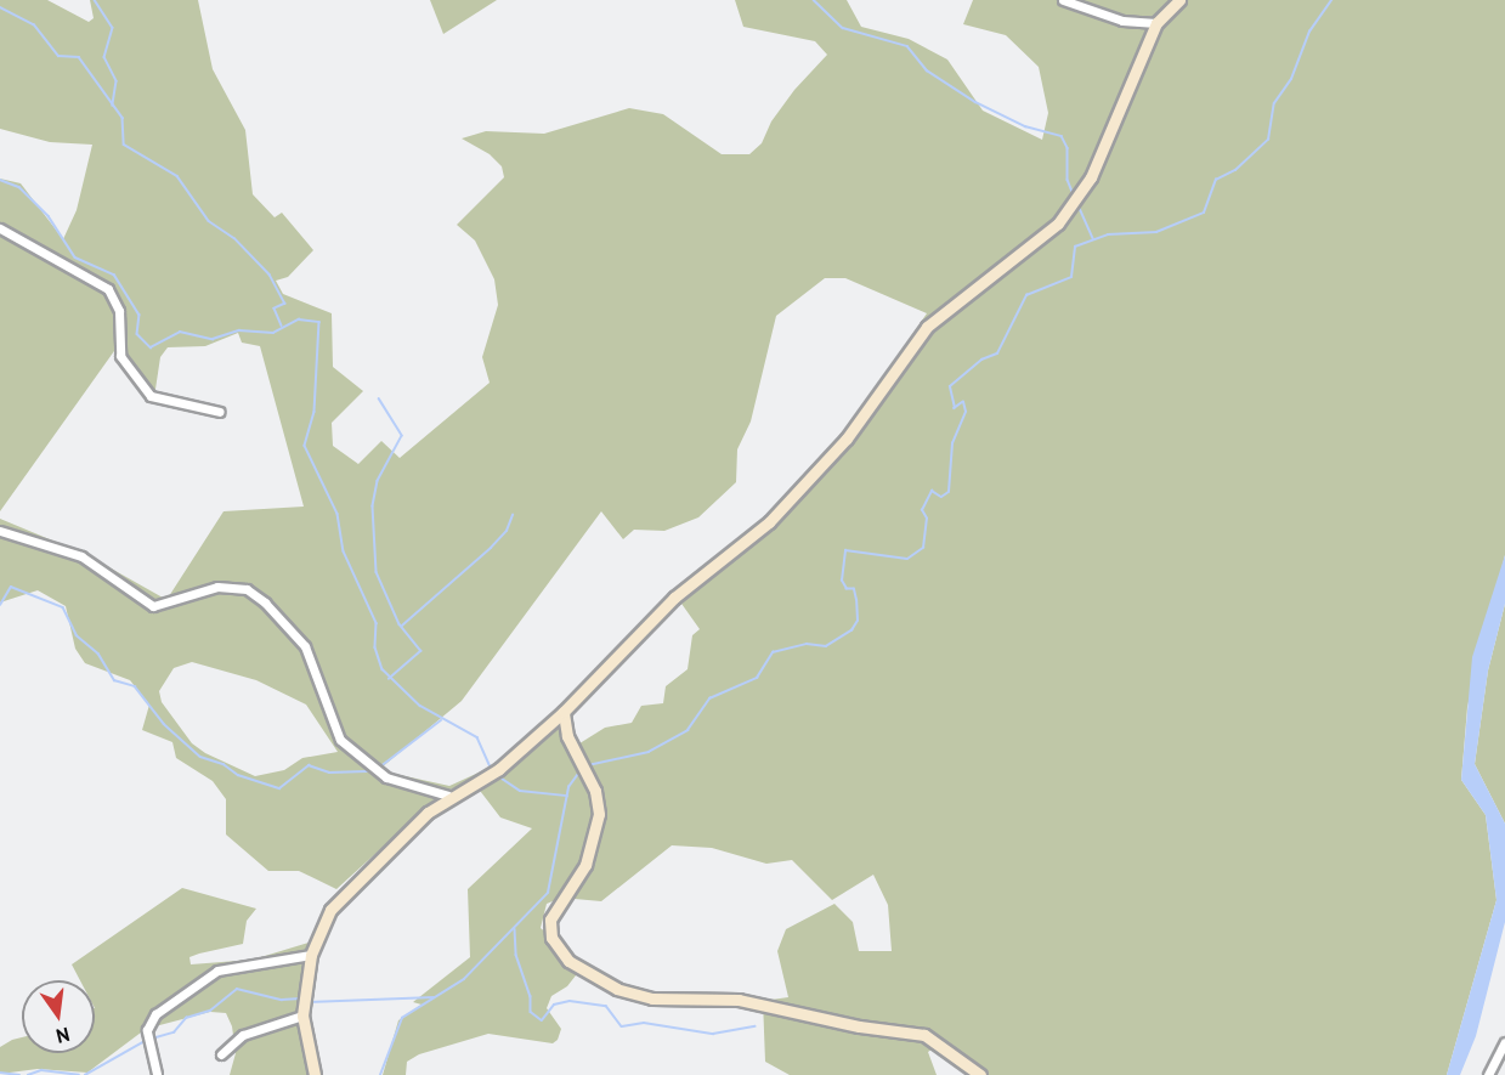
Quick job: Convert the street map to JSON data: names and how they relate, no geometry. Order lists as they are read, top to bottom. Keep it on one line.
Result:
{"north":"bottom"}
